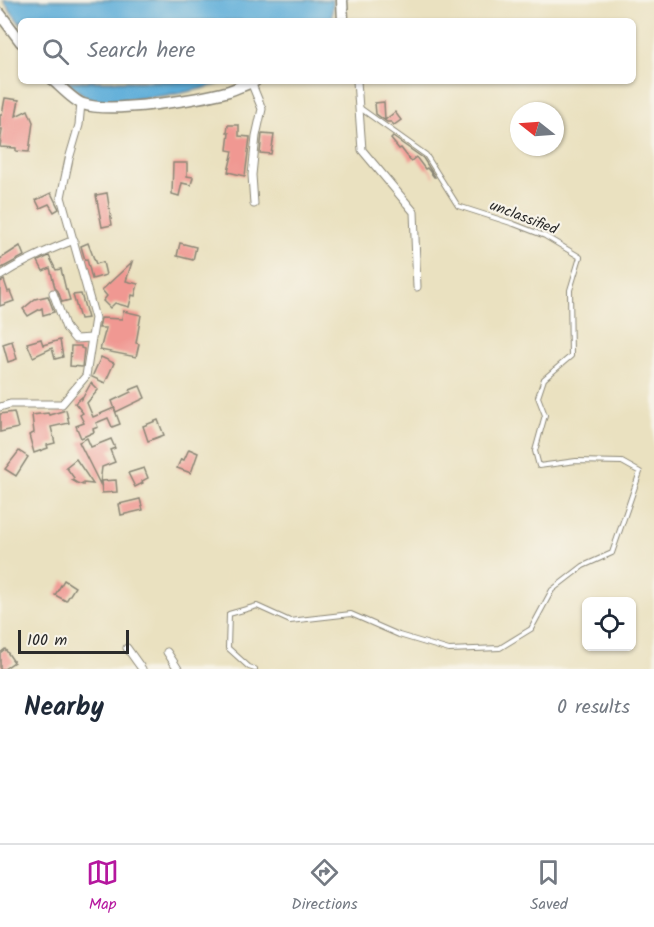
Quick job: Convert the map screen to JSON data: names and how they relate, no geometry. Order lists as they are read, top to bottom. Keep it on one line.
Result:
{"streets":{"lane":["unclassified"]},"scale_bar":"100 m","north":"left","page":{"search":"Search here","scale":"100 m","heading":["Nearby","0 results"],"nav":["Map","Directions","Saved"]}}
